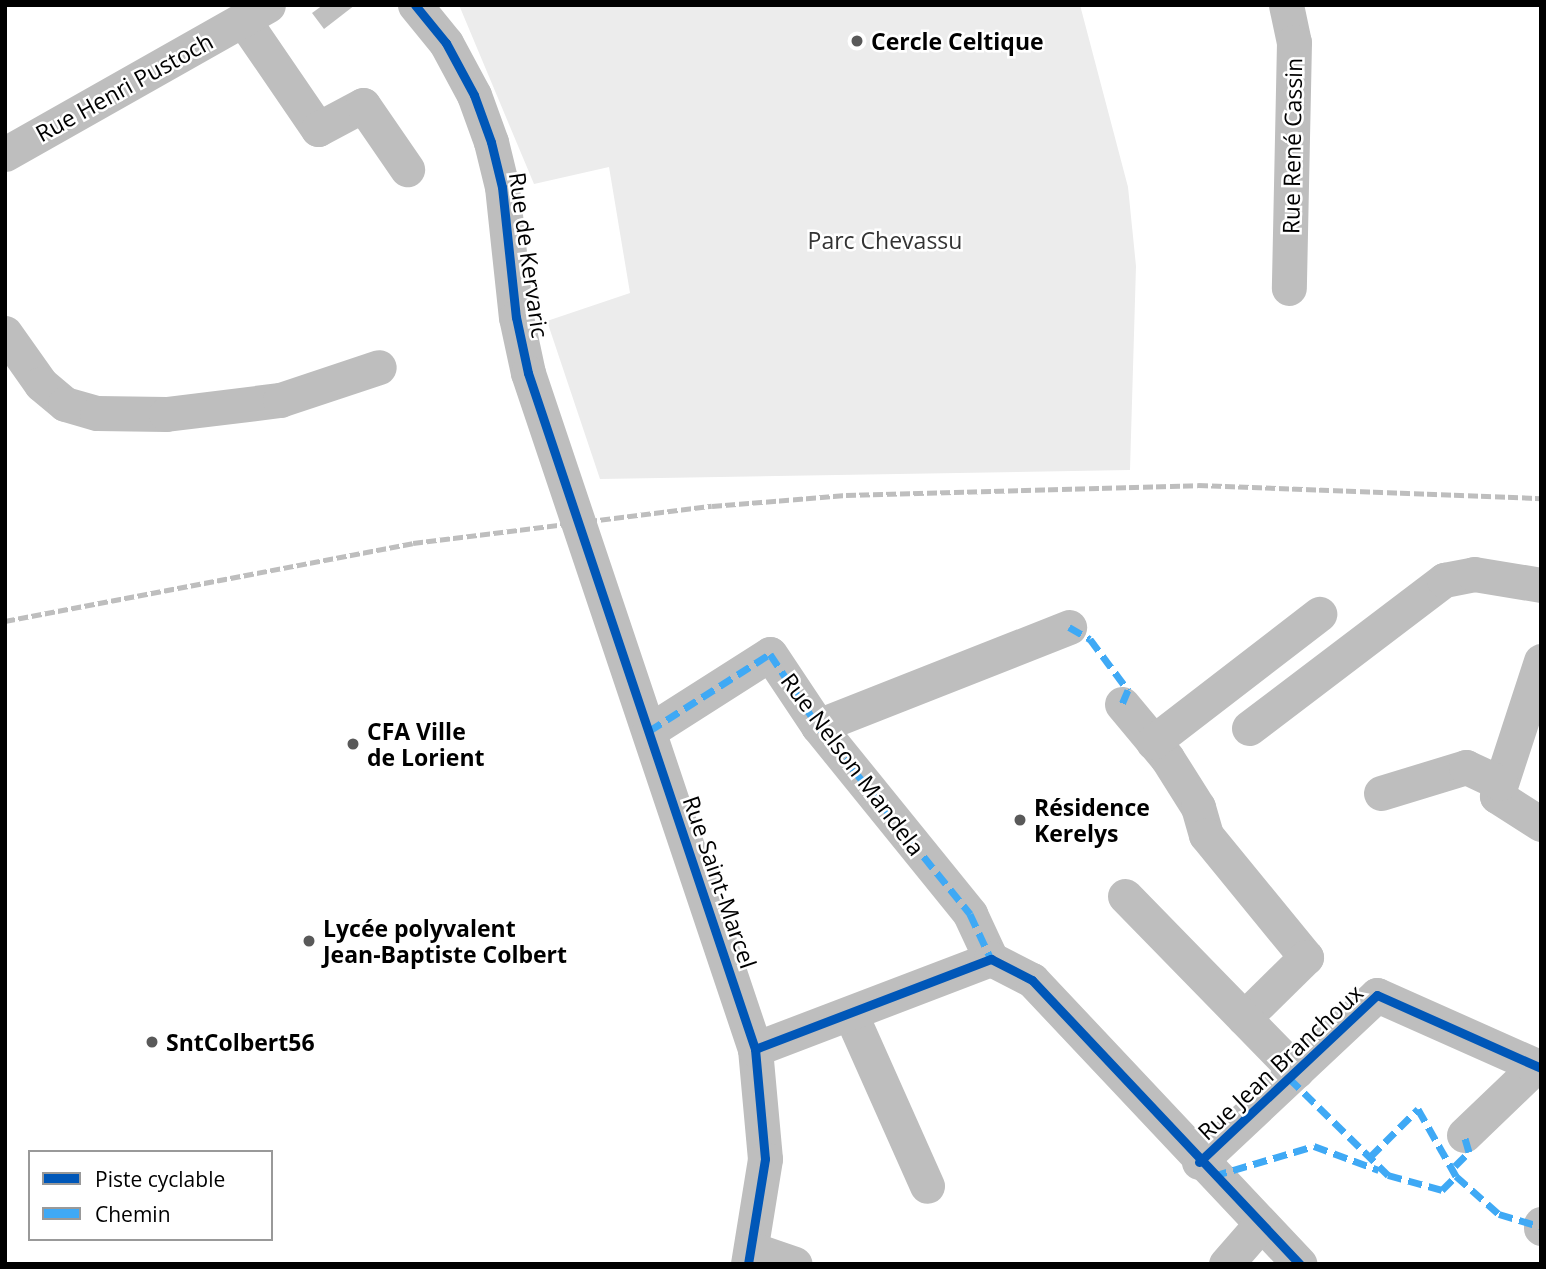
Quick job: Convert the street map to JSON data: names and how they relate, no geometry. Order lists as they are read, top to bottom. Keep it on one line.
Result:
{"streets":{"street":["Rue Henri Pustoch","Rue René Cassin","Rue de Kervaric","Rue Nelson Mandela","Rue Saint-Marcel","Rue Jean Branchoux"]},"crossings":[["Rue de Kervaric","Rue Saint-Marcel"],["Rue Nelson Mandela","Rue Saint-Marcel"]],"parks":["Parc Chevassu"],"places":["Cercle Celtique","CFA Ville de Lorient","Résidence Kerelys","Lycée polyvalent Jean-Baptiste Colbert","SntColbert56"],"legend":["Piste cyclable","Chemin"]}
